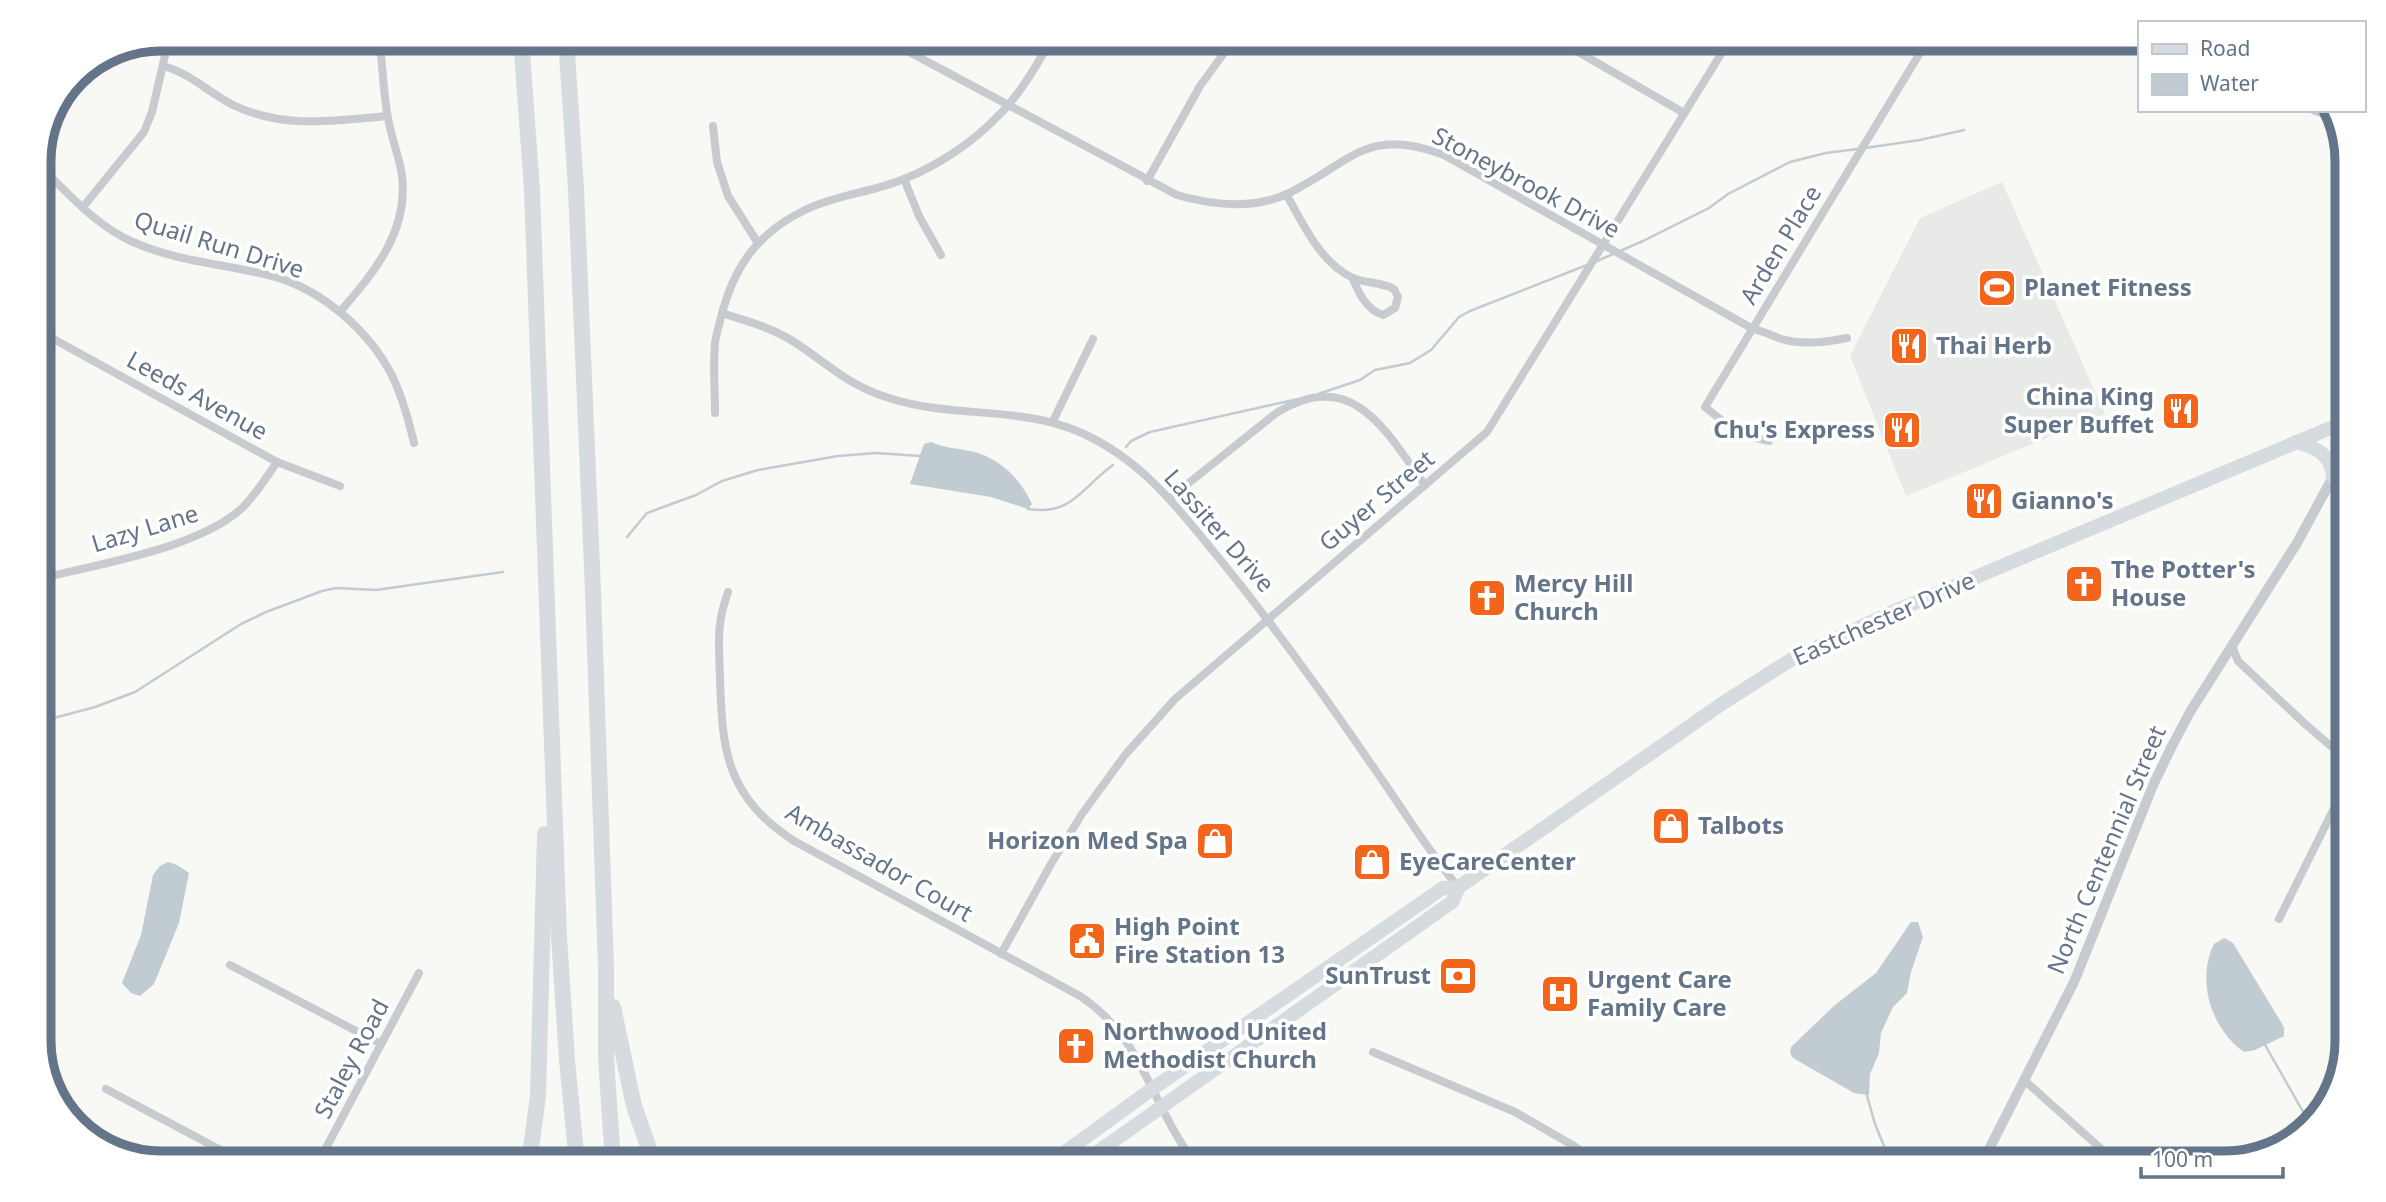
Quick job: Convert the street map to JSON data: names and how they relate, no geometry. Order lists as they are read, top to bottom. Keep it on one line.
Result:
{"streets":{"main road":["Eastchester Drive"],"street":["Stoneybrook Drive","Quail Run Drive","Arden Place","Leeds Avenue","Guyer Street","Lazy Lane","Lassiter Drive","North Centennial Street","Ambassador Court","Staley Road"]},"crossings":[["Stoneybrook Drive","Arden Place"],["Stoneybrook Drive","Guyer Street"],["Leeds Avenue","Lazy Lane"],["Guyer Street","Lassiter Drive"],["Guyer Street","Ambassador Court"],["Lassiter Drive","Eastchester Drive"],["Eastchester Drive","Ambassador Court"]],"places":{"sports":["Planet Fitness"],"restaurant":["Thai Herb","China King Super Buffet","Chu's Express","Gianno's"],"church":["The Potter's House","Mercy Hill Church","Northwood United Methodist Church"],"shop":["Talbots","Horizon Med Spa","EyeCareCenter"],"public building":["High Point Fire Station 13"],"bank":["SunTrust"],"hospital":["Urgent Care Family Care"]},"legend":["Road","Water"],"scale_bar":"100 m"}
